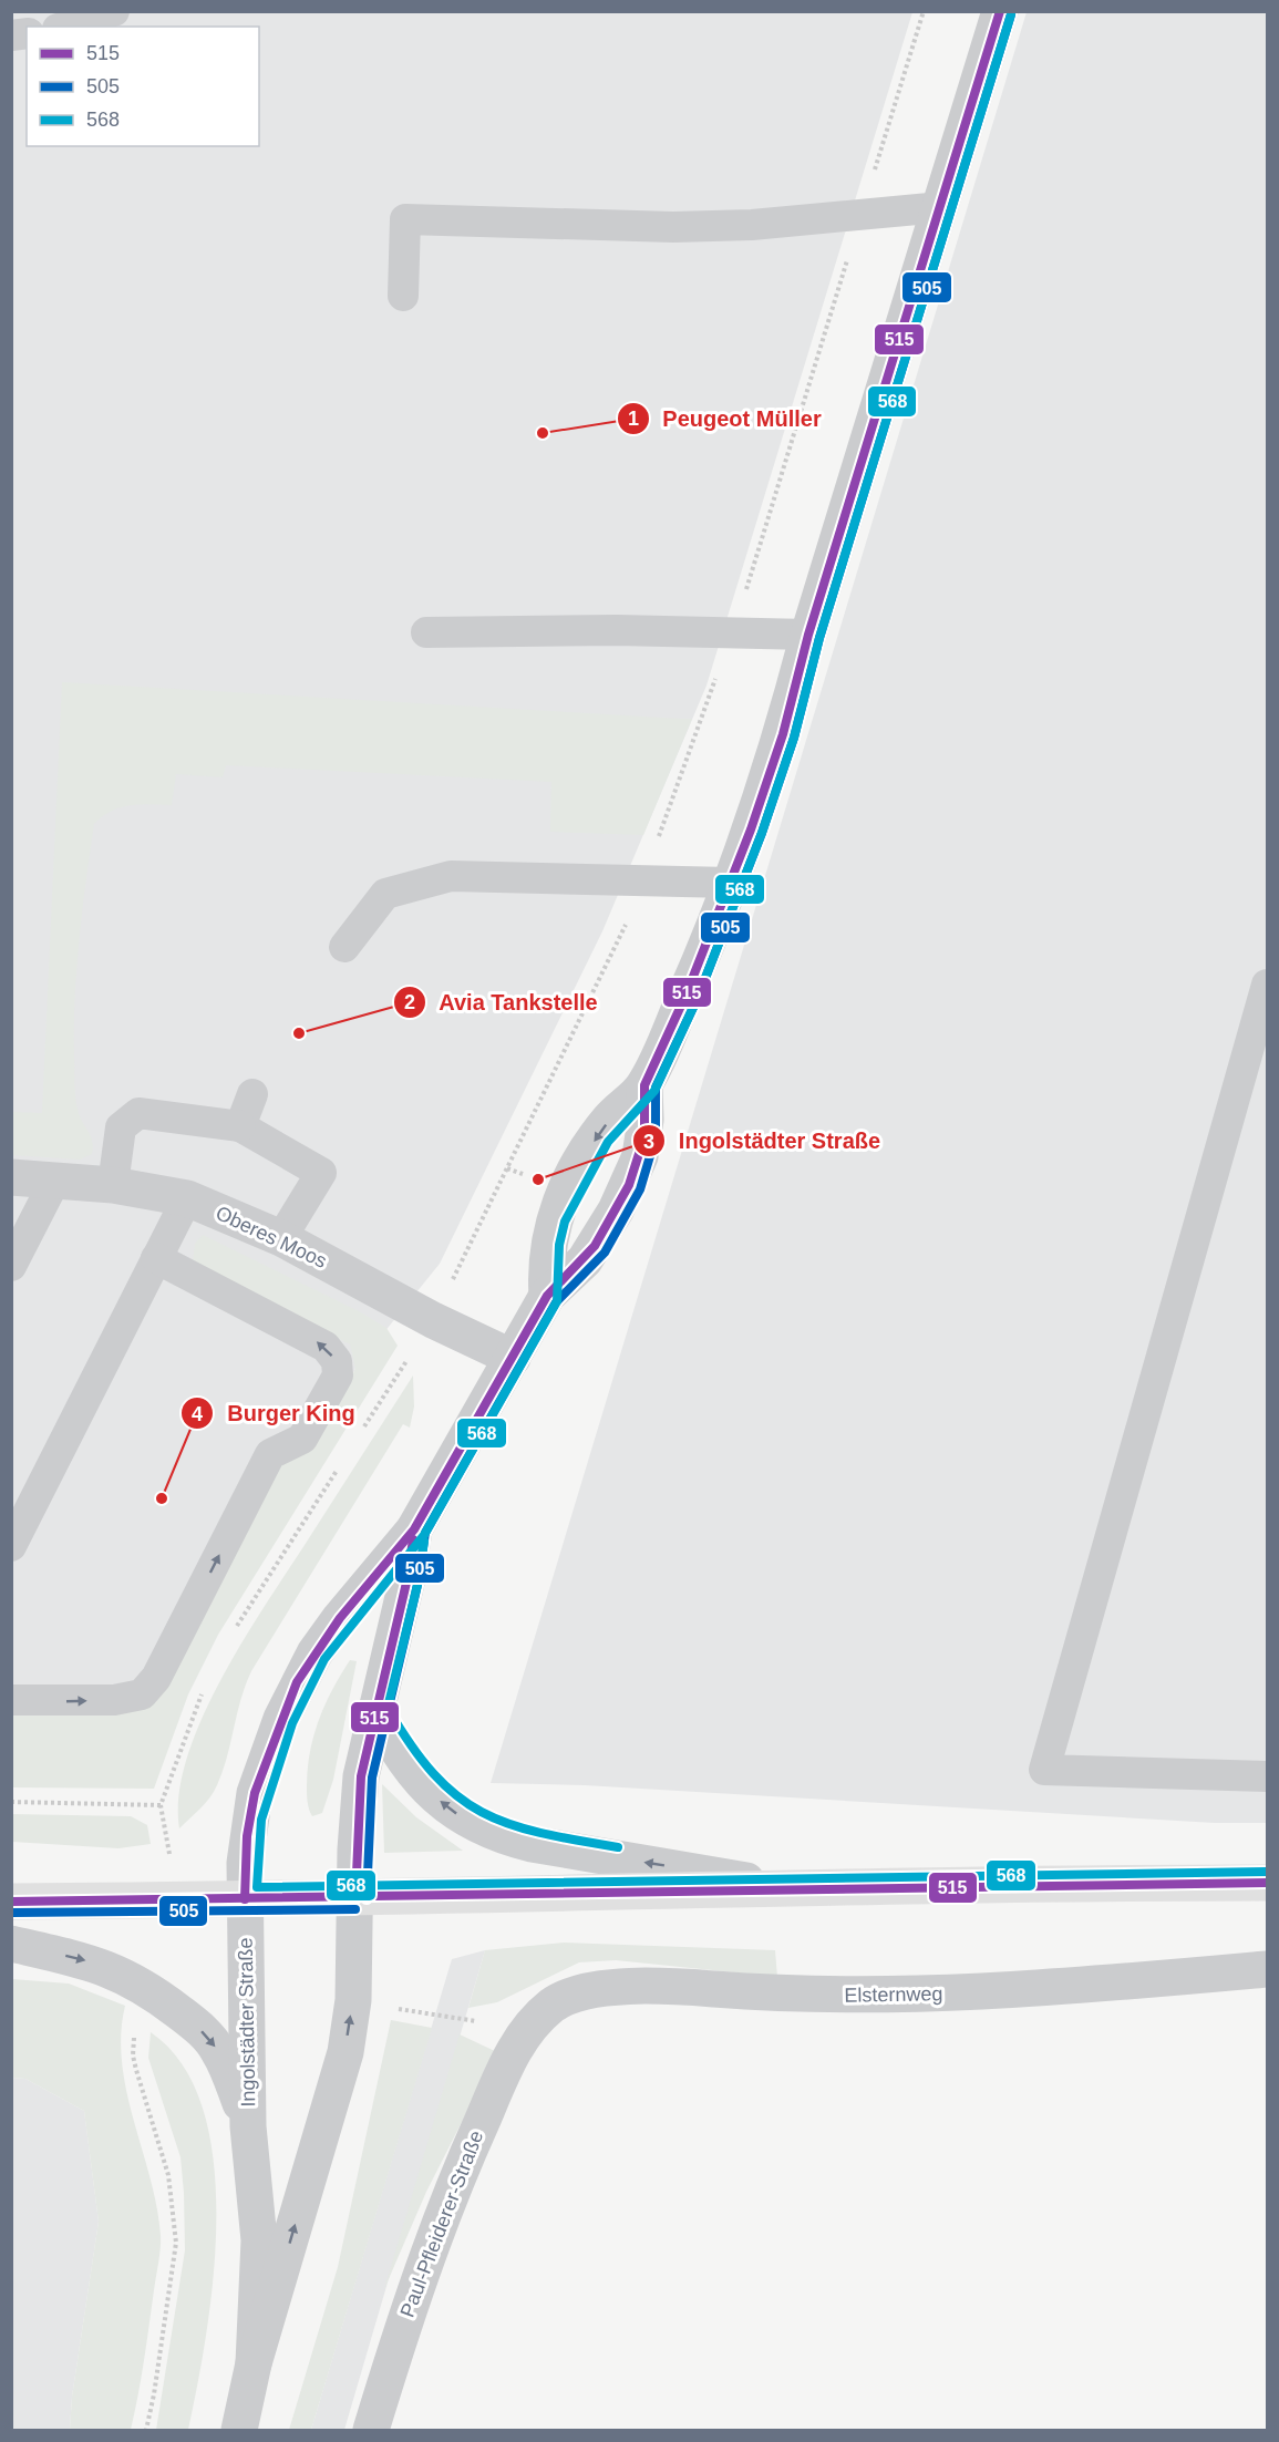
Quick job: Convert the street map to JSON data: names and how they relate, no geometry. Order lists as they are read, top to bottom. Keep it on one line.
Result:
{"streets":{"street":["Oberes Moos","Elsternweg","Ingolstädter Straße","Paul-Pfleiderer-Straße"]},"crossings":[["Oberes Moos","Ingolstädter Straße"],["Elsternweg","Paul-Pfleiderer-Straße"]],"places":["Peugeot Müller","Avia Tankstelle","Ingolstädter Straße","Burger King"],"lines":["transit line 515","transit line 505","transit line 568"],"legend":["515","505","568"]}
